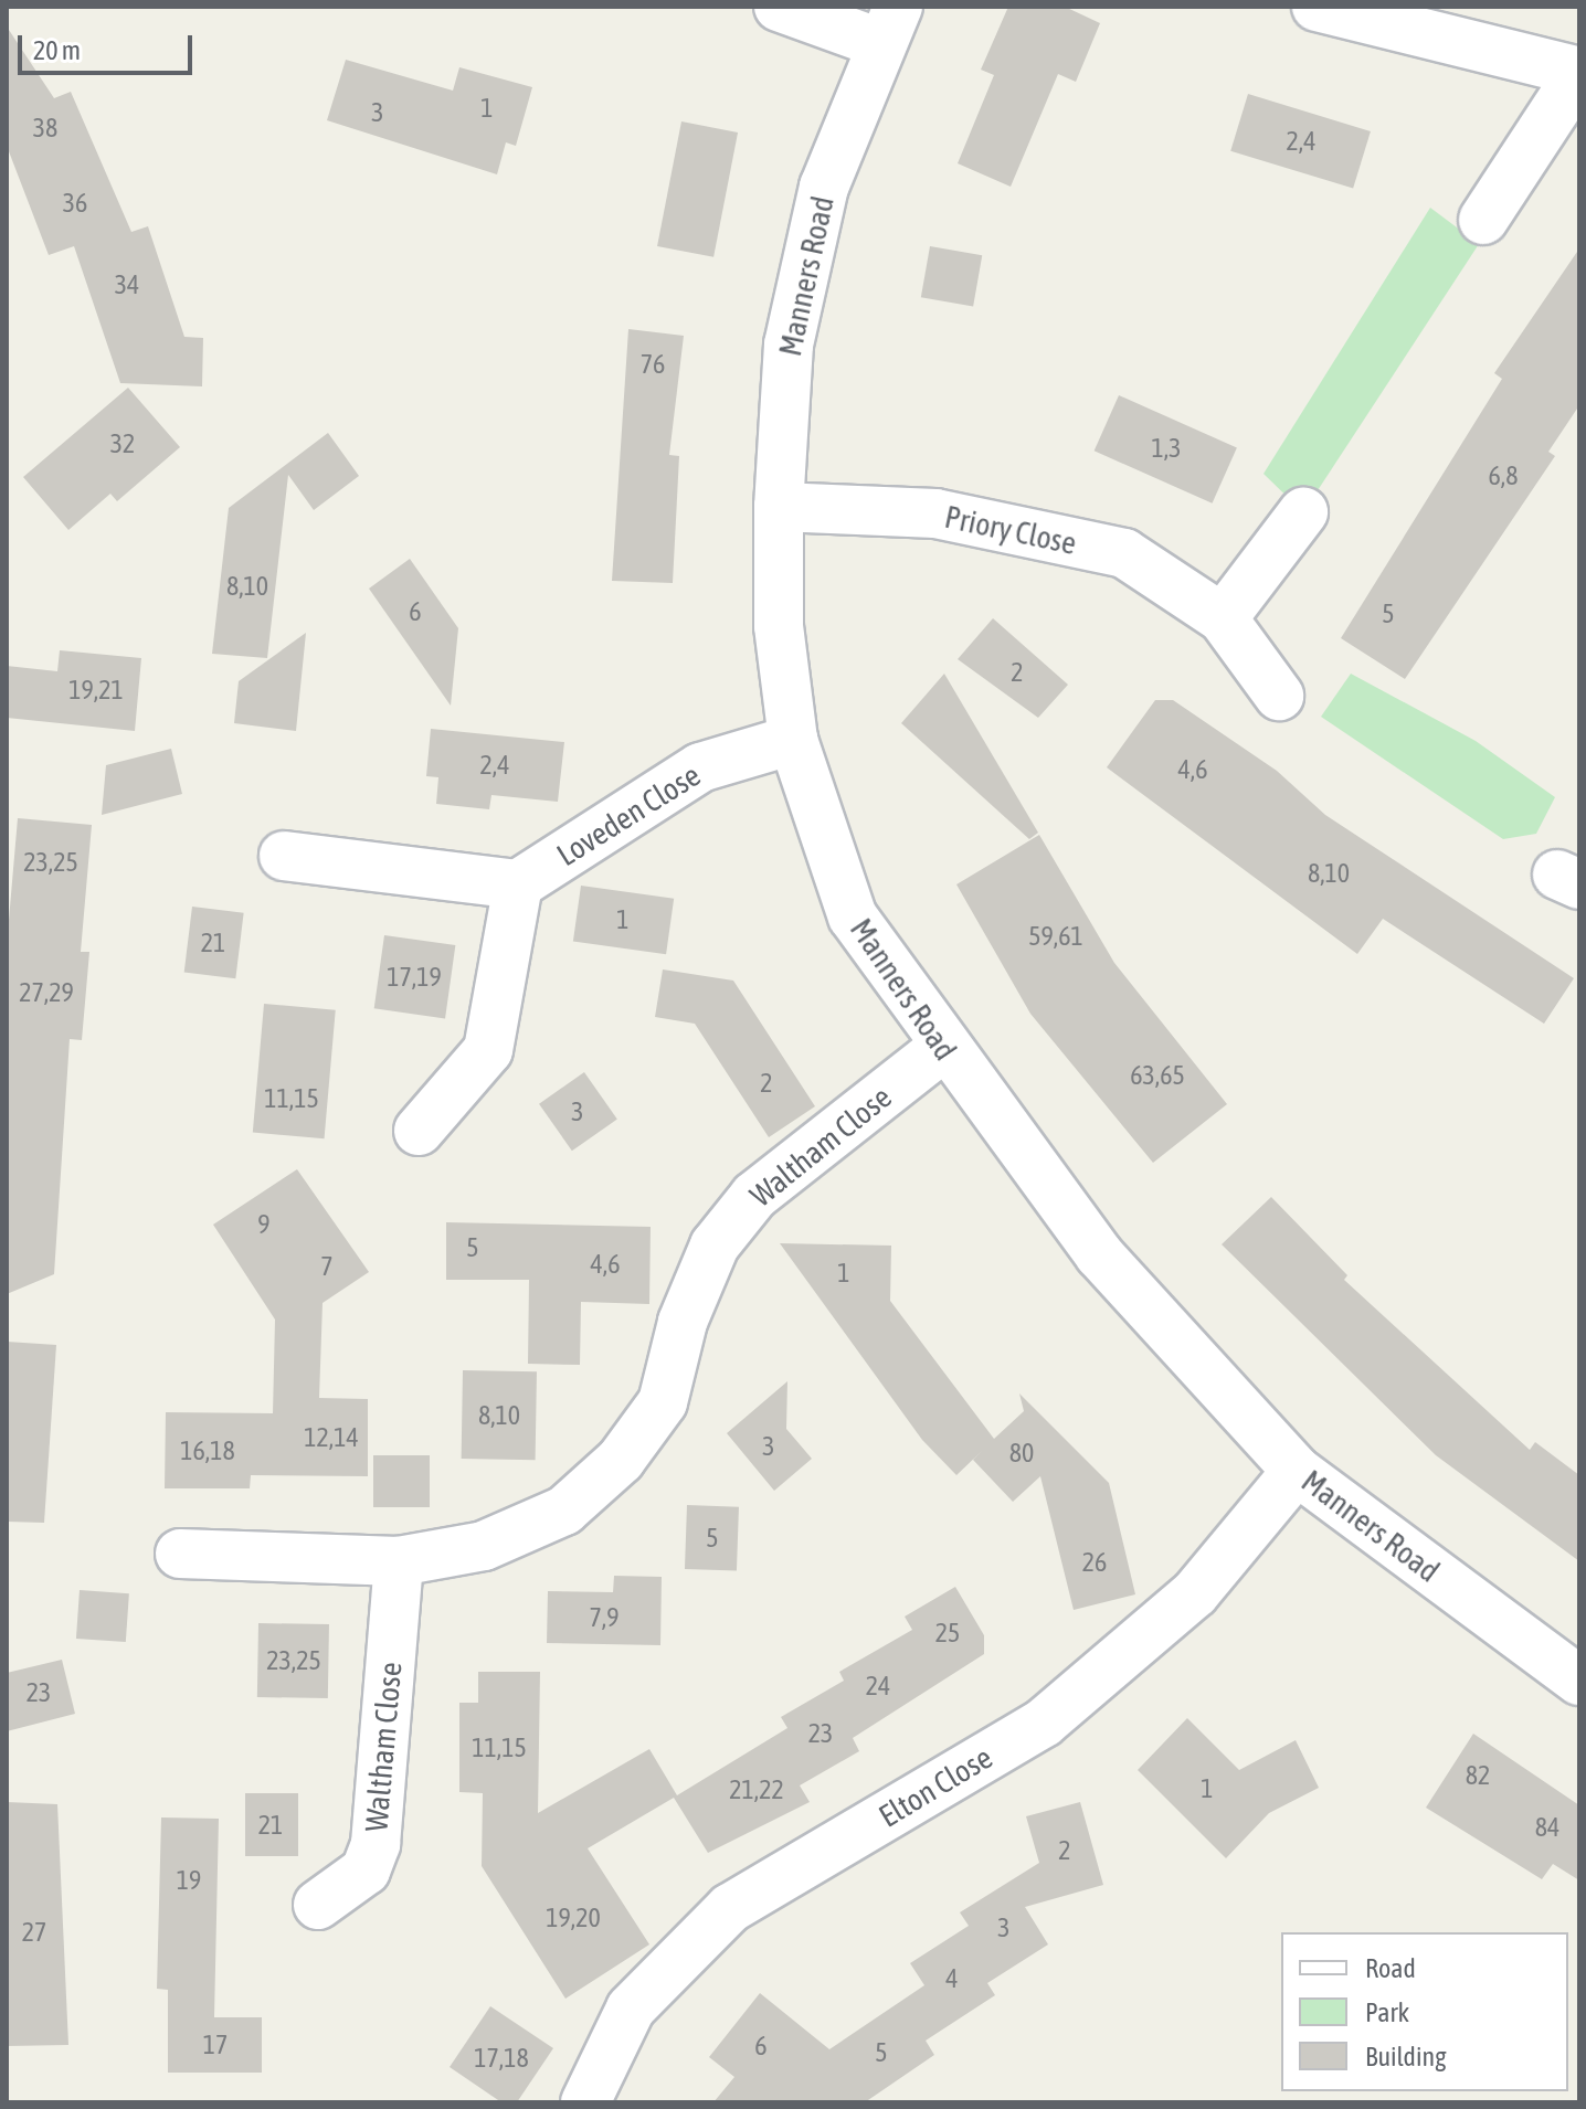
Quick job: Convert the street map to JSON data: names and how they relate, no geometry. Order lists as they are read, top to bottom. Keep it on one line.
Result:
{"streets":{"street":["Manners Road","Priory Close","Loveden Close","Waltham Close","Elton Close"]},"crossings":[["Manners Road","Priory Close"],["Manners Road","Loveden Close"],["Manners Road","Waltham Close"],["Manners Road","Elton Close"]],"house_numbers":["1","3","38","2,4","36","34","76","32","1,3","6,8","8,10","6","5","2","19,21","2,4","4,6","23,25","8,10","1","59,61","21","17,19","27,29","63,65","2","11,15","3","9","5","4,6","7","1","8,10","12,14","3","16,18","80","5","26","7,9","25","23,25","24","23","23","11,15","82","1","21,22","21","84","2","19","19,20","3","27","4","17","6","5","17,18"],"legend":["Road","Park","Building"],"scale_bar":"20 m"}
